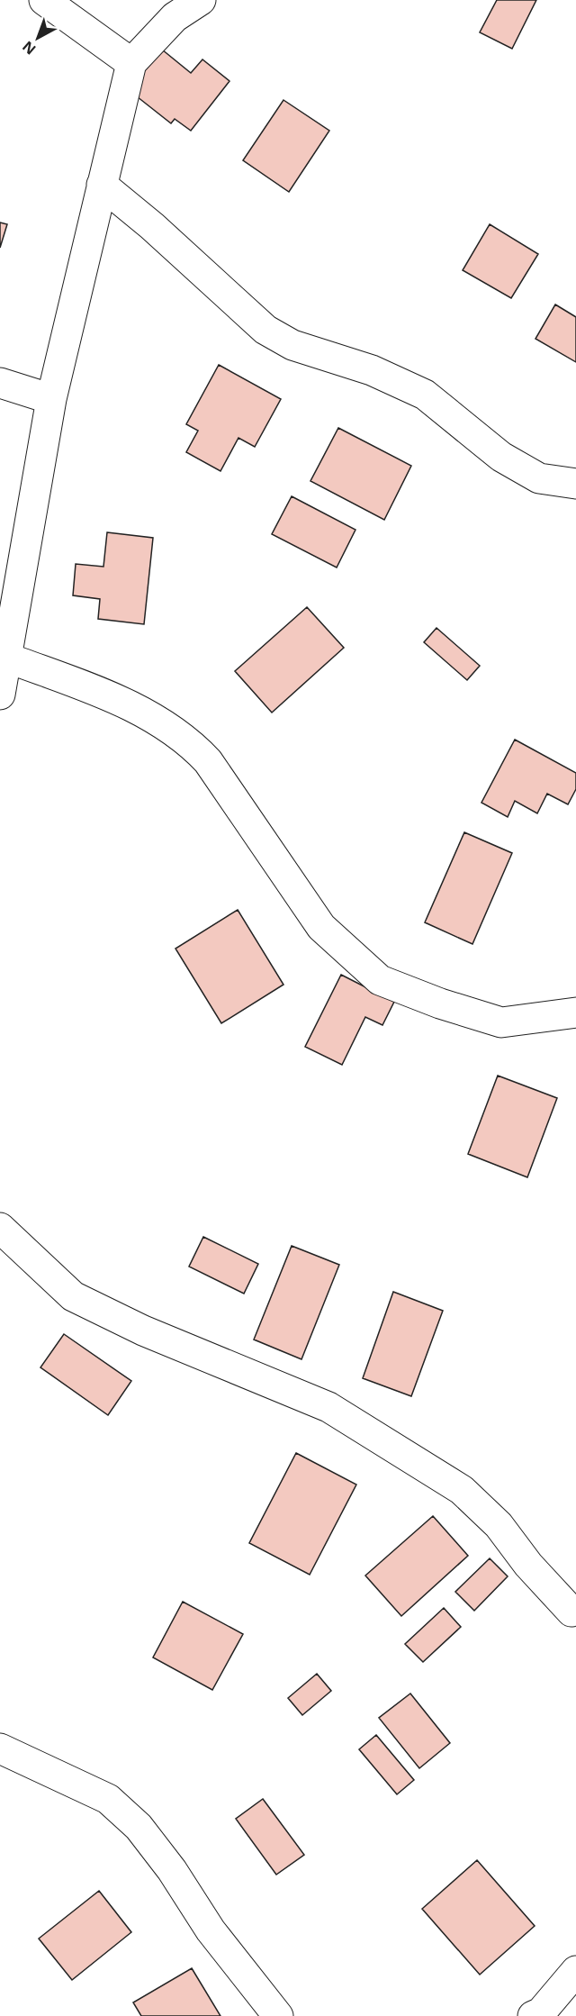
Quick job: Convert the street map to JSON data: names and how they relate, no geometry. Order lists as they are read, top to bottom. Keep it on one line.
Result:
{"north":"bottom left"}
